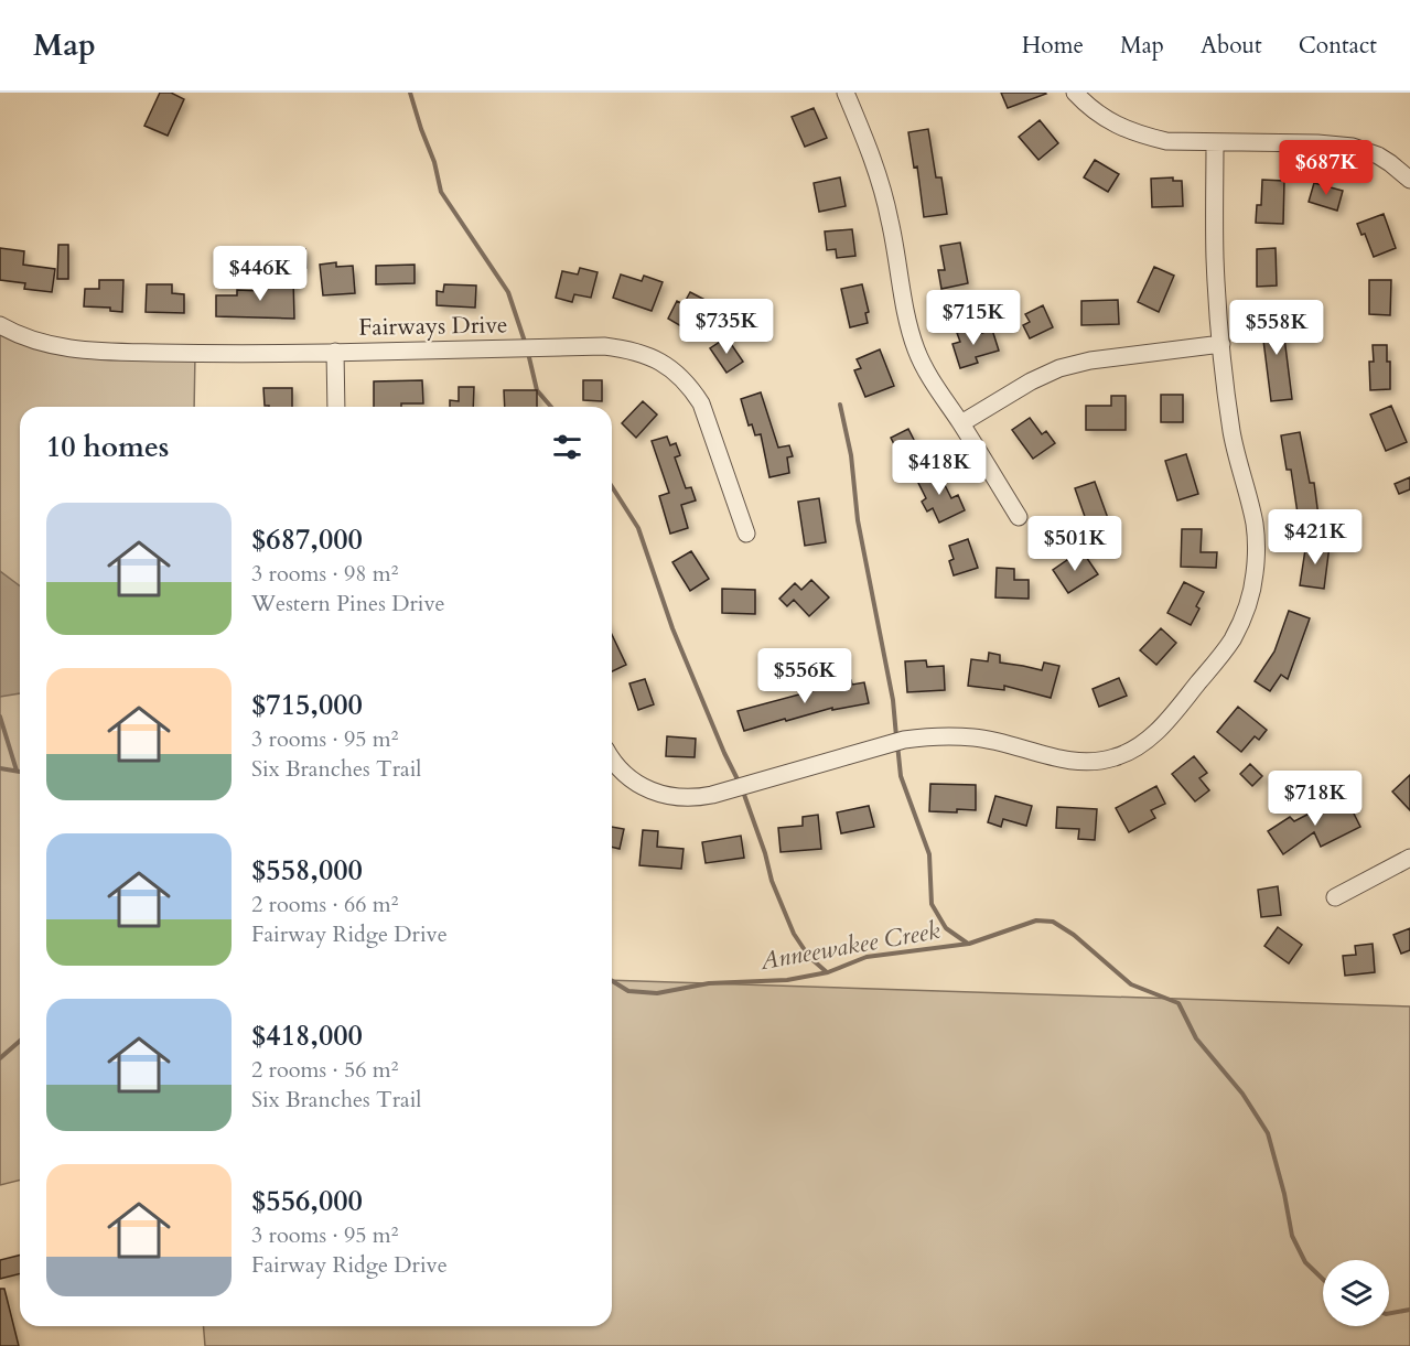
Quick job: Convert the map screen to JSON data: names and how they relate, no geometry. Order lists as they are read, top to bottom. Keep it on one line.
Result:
{"streets":{"street":["Fairways Drive"]},"water":["Anneewakee Creek"],"page":{"header":"Map","nav":["Home","Map","About","Contact"],"price":["$687K","$446K","$715K","$735K","$558K","$418K","$421K","$501K","$556K","$718K"],"heading":"10 homes","list":[{"name":"$687,000","note":"3 rooms · 98 m² · Western Pines Drive"},{"name":"$715,000","note":"3 rooms · 95 m² · Six Branches Trail"},{"name":"$558,000","note":"2 rooms · 66 m² · Fairway Ridge Drive"},{"name":"$418,000","note":"2 rooms · 56 m² · Six Branches Trail"},{"name":"$556,000","note":"3 rooms · 95 m² · Fairway Ridge Drive"}]}}
